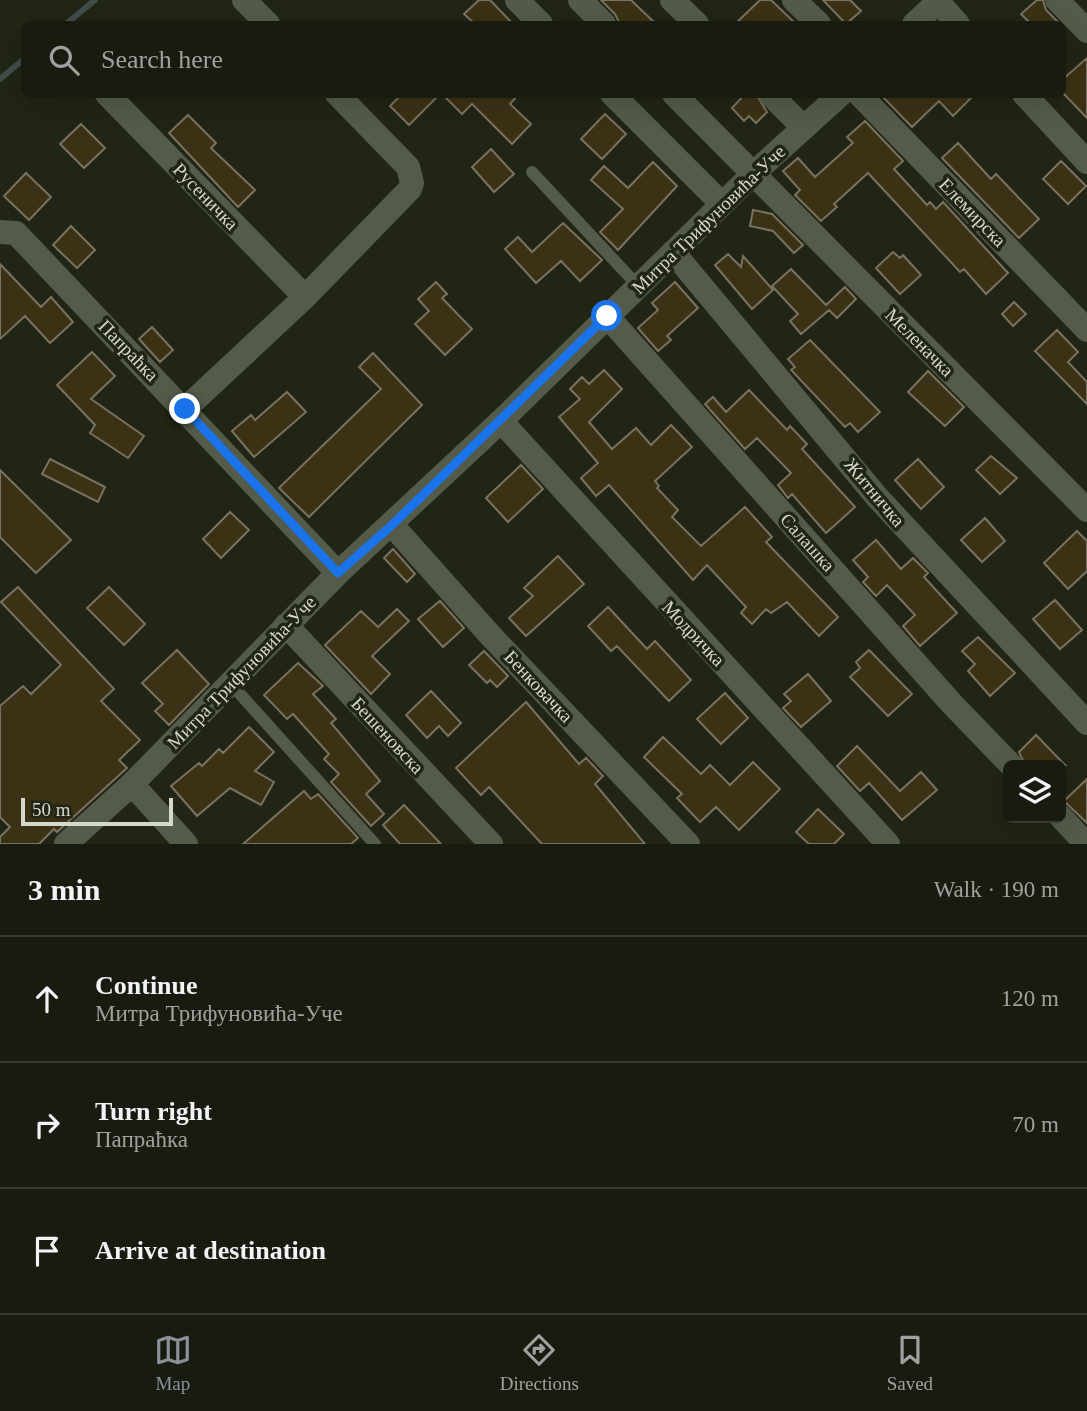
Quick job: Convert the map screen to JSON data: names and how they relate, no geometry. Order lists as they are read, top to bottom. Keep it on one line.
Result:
{"streets":{"street":["Русеничка","Елемирска","Митра Трифуновића-Уче","Меленачка","Папраћка","Житничка","Салашка","Модричка","Бенковачка","Бешеновска"]},"crossings":[["Митра Трифуновића-Уче","Меленачка"],["Митра Трифуновића-Уче","Папраћка"],["Митра Трифуновића-Уче","Житничка"],["Митра Трифуновића-Уче","Салашка"],["Митра Трифуновића-Уче","Модричка"],["Митра Трифуновића-Уче","Бенковачка"],["Митра Трифуновића-Уче","Бешеновска"]],"scale_bar":"50 m","page":{"search":"Search here","scale":"50 m","heading":["3 min","Walk · 190 m"],"list":[["Continue","Митра Трифуновића-Уче","120 m"],["Turn right","Папраћка","70 m"],"Arrive at destination"],"nav":["Map","Directions","Saved"]}}
